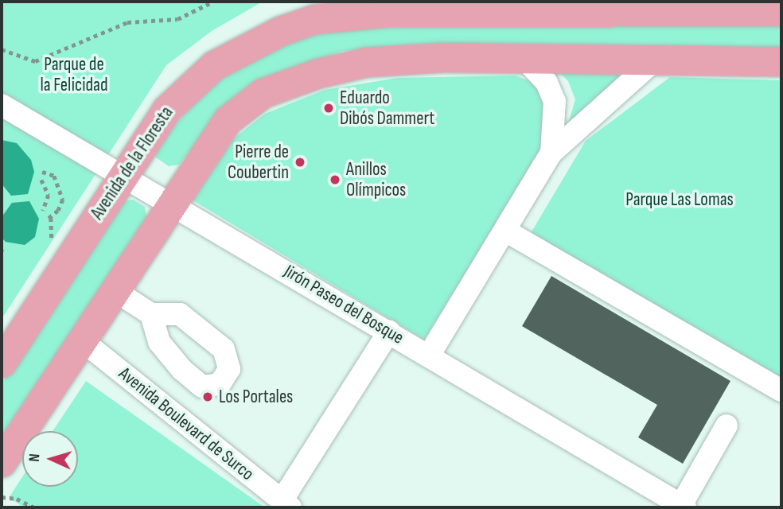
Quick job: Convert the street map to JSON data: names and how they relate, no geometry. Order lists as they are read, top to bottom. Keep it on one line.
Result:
{"streets":{"main road":["Avenida de la Floresta"],"street":["Jirón Paseo del Bosque","Avenida Boulevard de Surco"]},"crossings":[["Avenida de la Floresta","Jirón Paseo del Bosque"]],"parks":["Parque de la Felicidad","Parque Las Lomas"],"places":["Eduardo Dibós Dammert","Pierre de Coubertin","Anillos Olímpicos","Los Portales"],"north":"left"}
